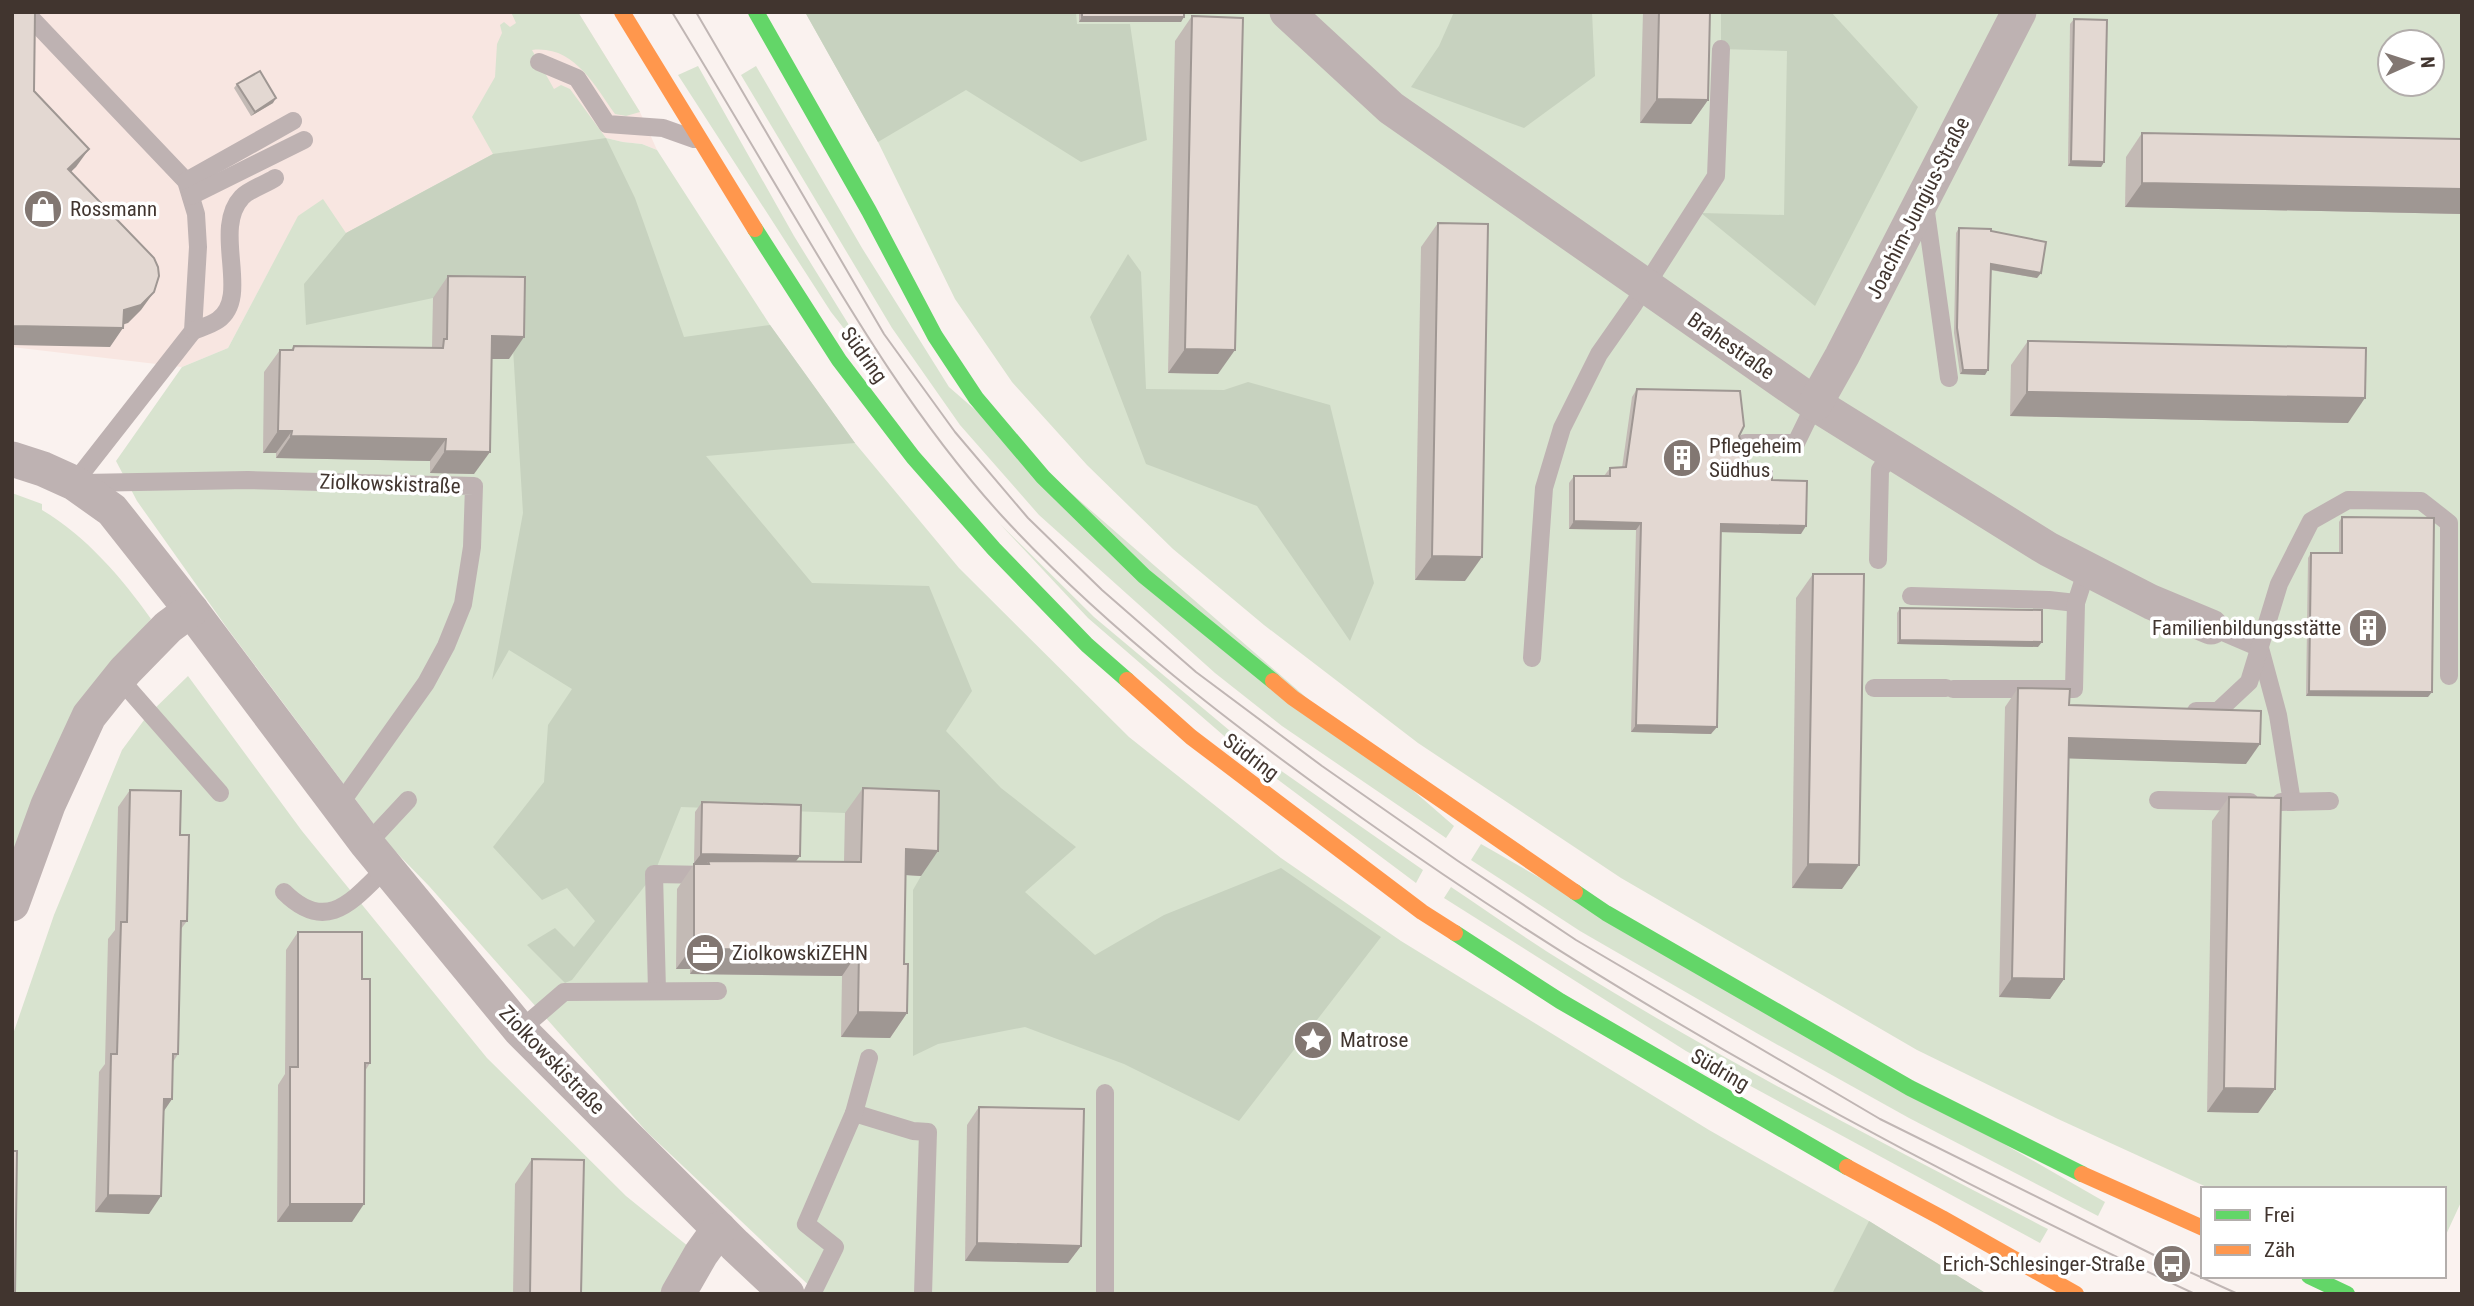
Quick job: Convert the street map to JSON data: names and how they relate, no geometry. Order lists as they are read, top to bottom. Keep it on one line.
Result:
{"streets":{"main road":["Südring"],"street":["Joachim-Jungius-Straße","Brahestraße","Ziolkowskistraße"]},"crossings":[["Joachim-Jungius-Straße","Brahestraße"]],"places":{"shop":["Rossmann"],"building":["Pflegeheim Südhus","Familienbildungsstätte"],"office":["ZiolkowskiZEHN"],"place":["Matrose"],"bus stop":["Erich-Schlesinger-Straße"]},"legend":["Frei","Zäh"],"north":"right"}
